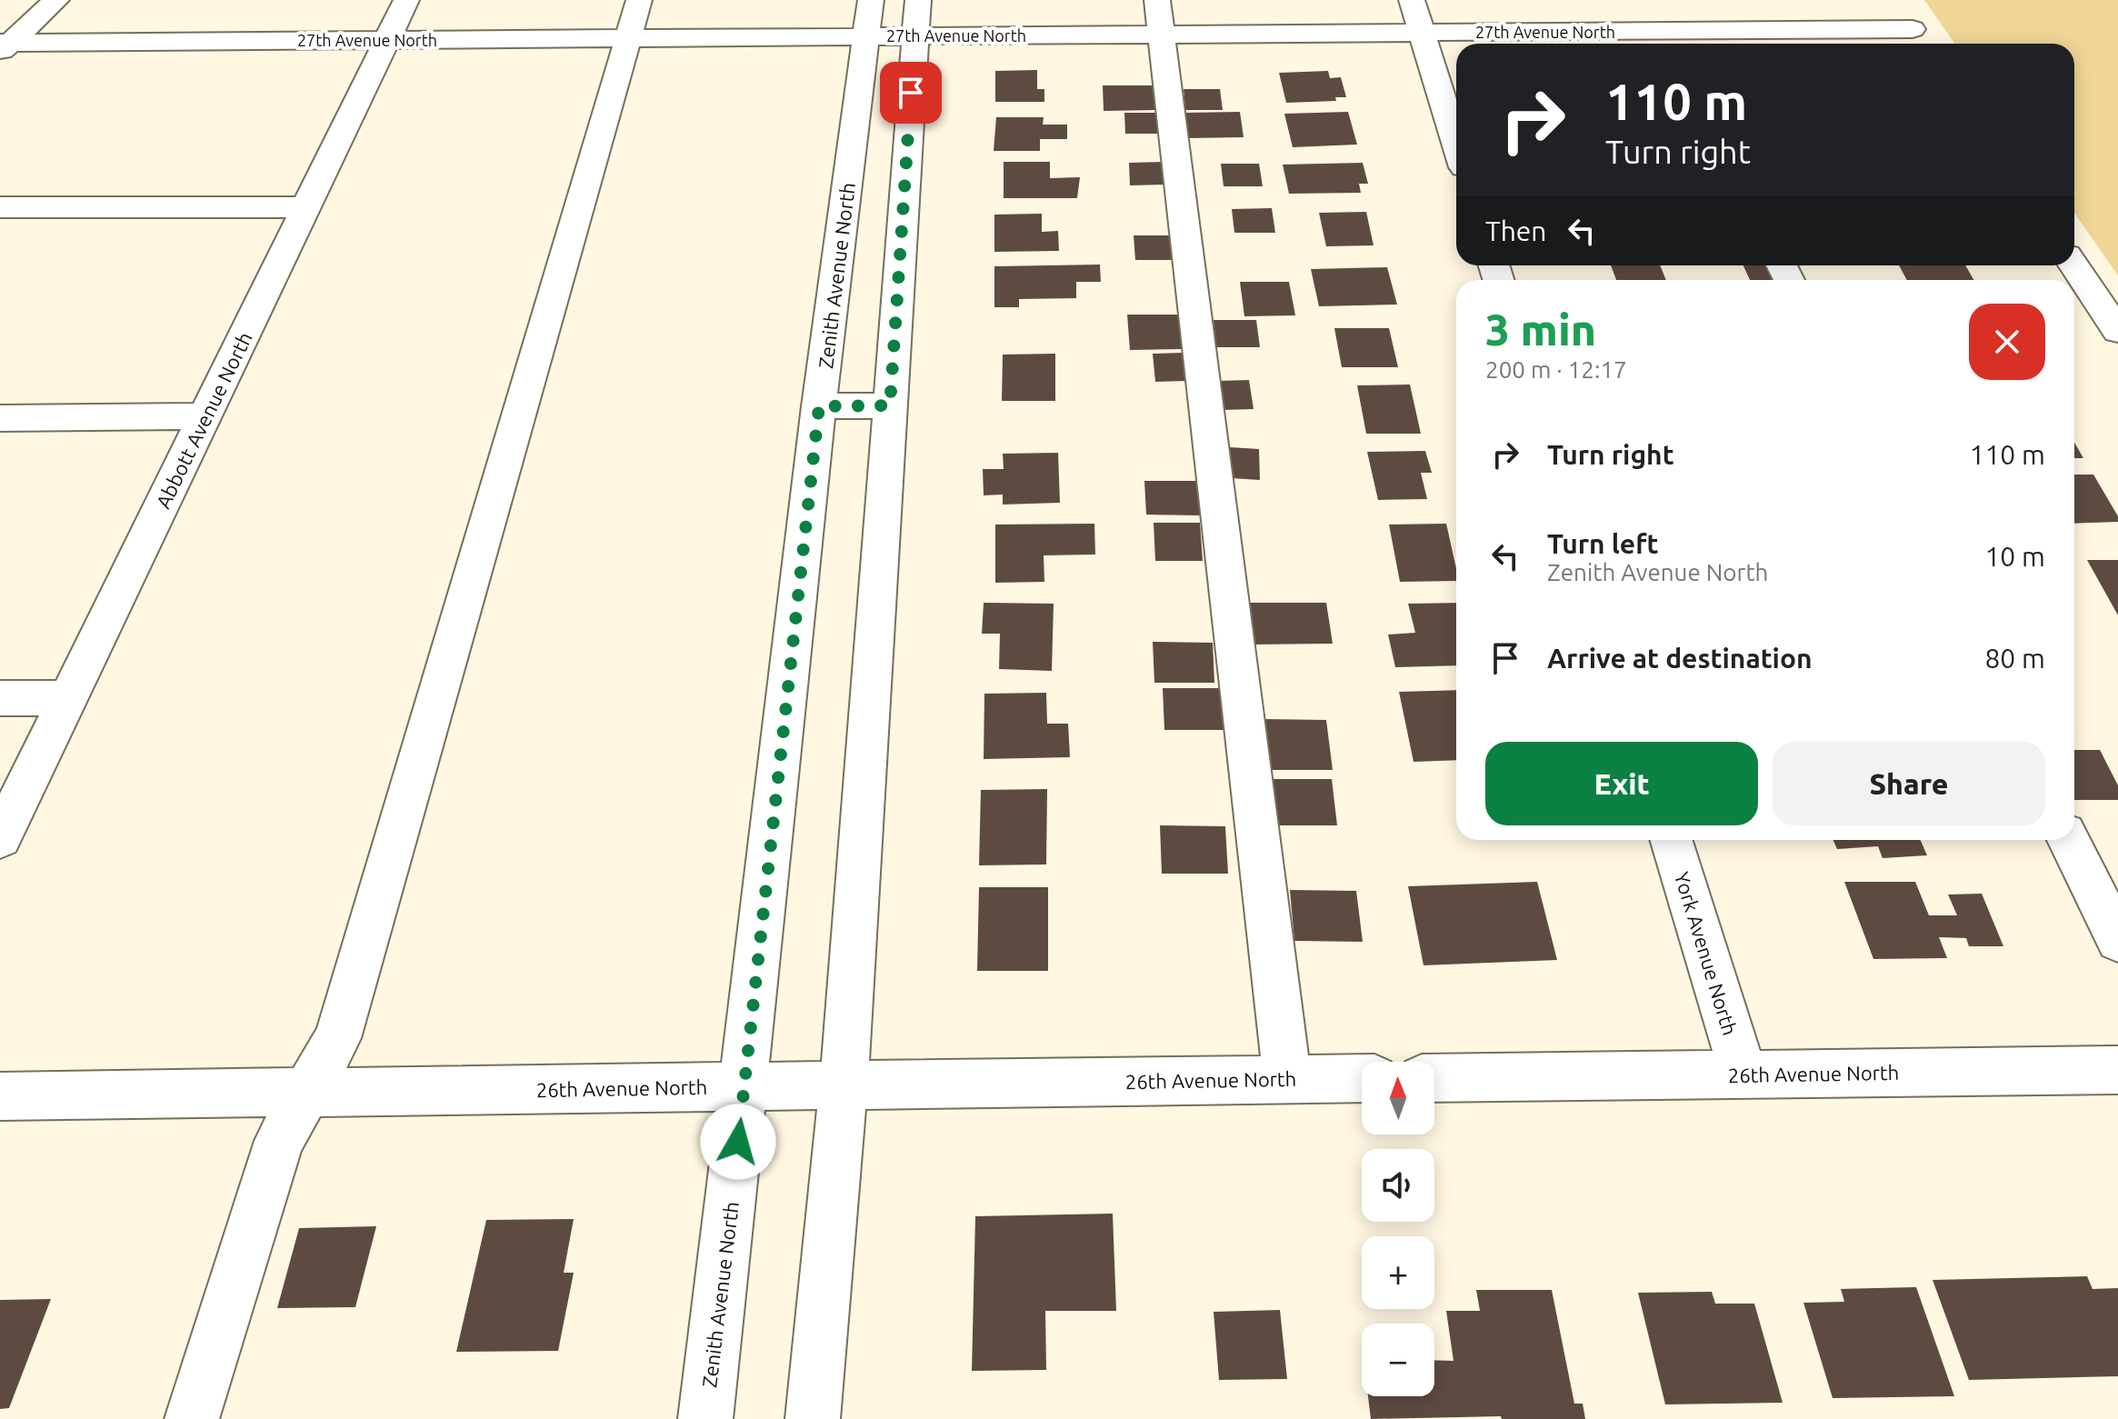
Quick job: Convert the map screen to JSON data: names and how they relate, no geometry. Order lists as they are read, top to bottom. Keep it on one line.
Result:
{"streets":{"street":["27th Avenue North","Zenith Avenue North","Abbott Avenue North","York Avenue North","26th Avenue North"]},"crossings":[["27th Avenue North","Zenith Avenue North"],["27th Avenue North","Abbott Avenue North"],["Zenith Avenue North","26th Avenue North"],["York Avenue North","26th Avenue North"]],"north":"top","page":{"turn":["110 m","Turn right"],"then":"Then","heading":["3 min","200 m · 12:17"],"list":[{"name":"Turn right","value":"110 m"},{"name":"Turn left","note":"Zenith Avenue North","value":"10 m"},{"name":"Arrive at destination","value":"80 m"}],"buttons":["Exit","Share"],"map_buttons":["+","−"]}}
